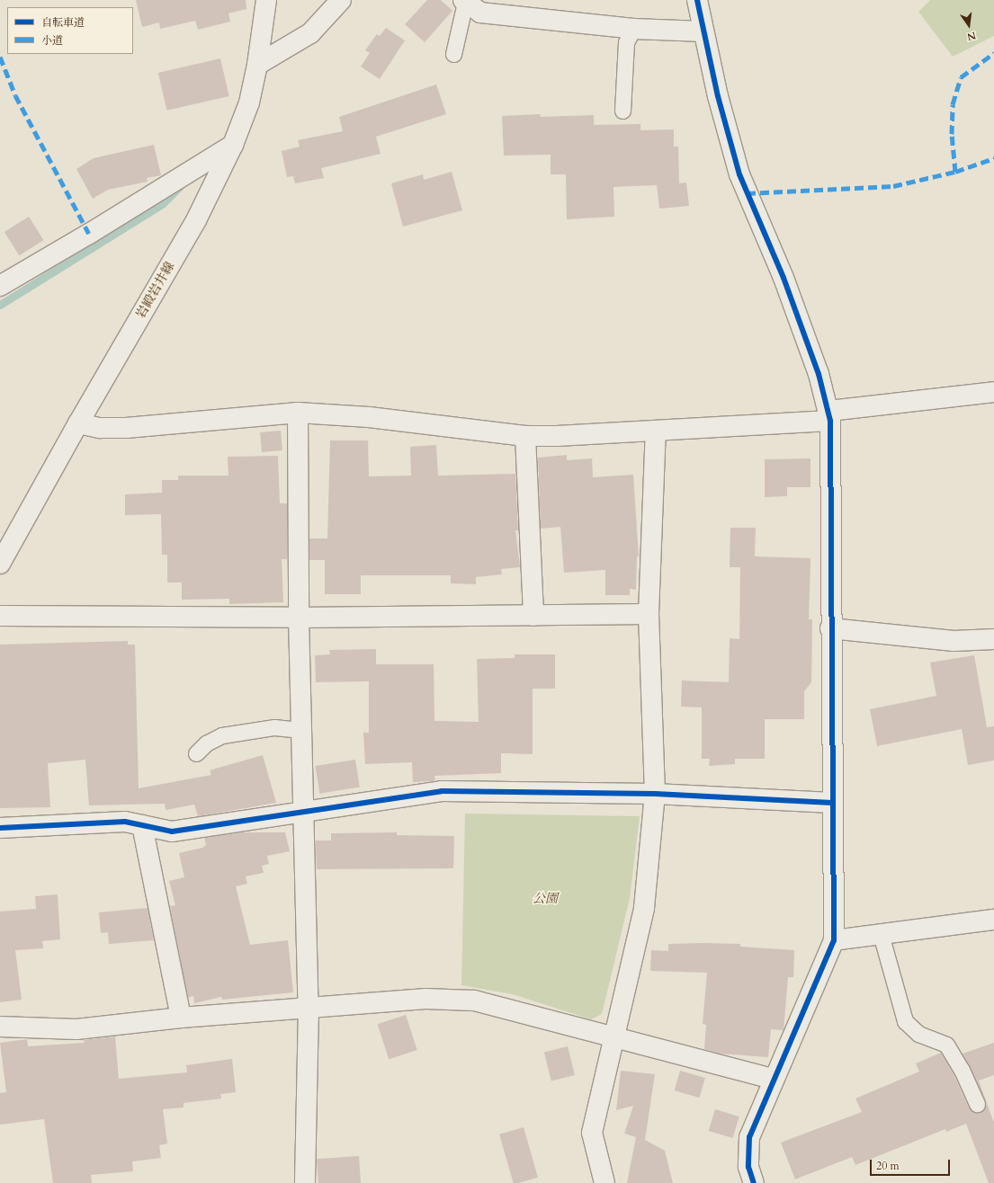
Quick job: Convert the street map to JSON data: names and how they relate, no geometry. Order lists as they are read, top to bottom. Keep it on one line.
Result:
{"streets":{"street":["岩殿岩井線"]},"parks":["公園"],"legend":["自転車道","小道"],"scale_bar":"20 m","north":"bottom"}
